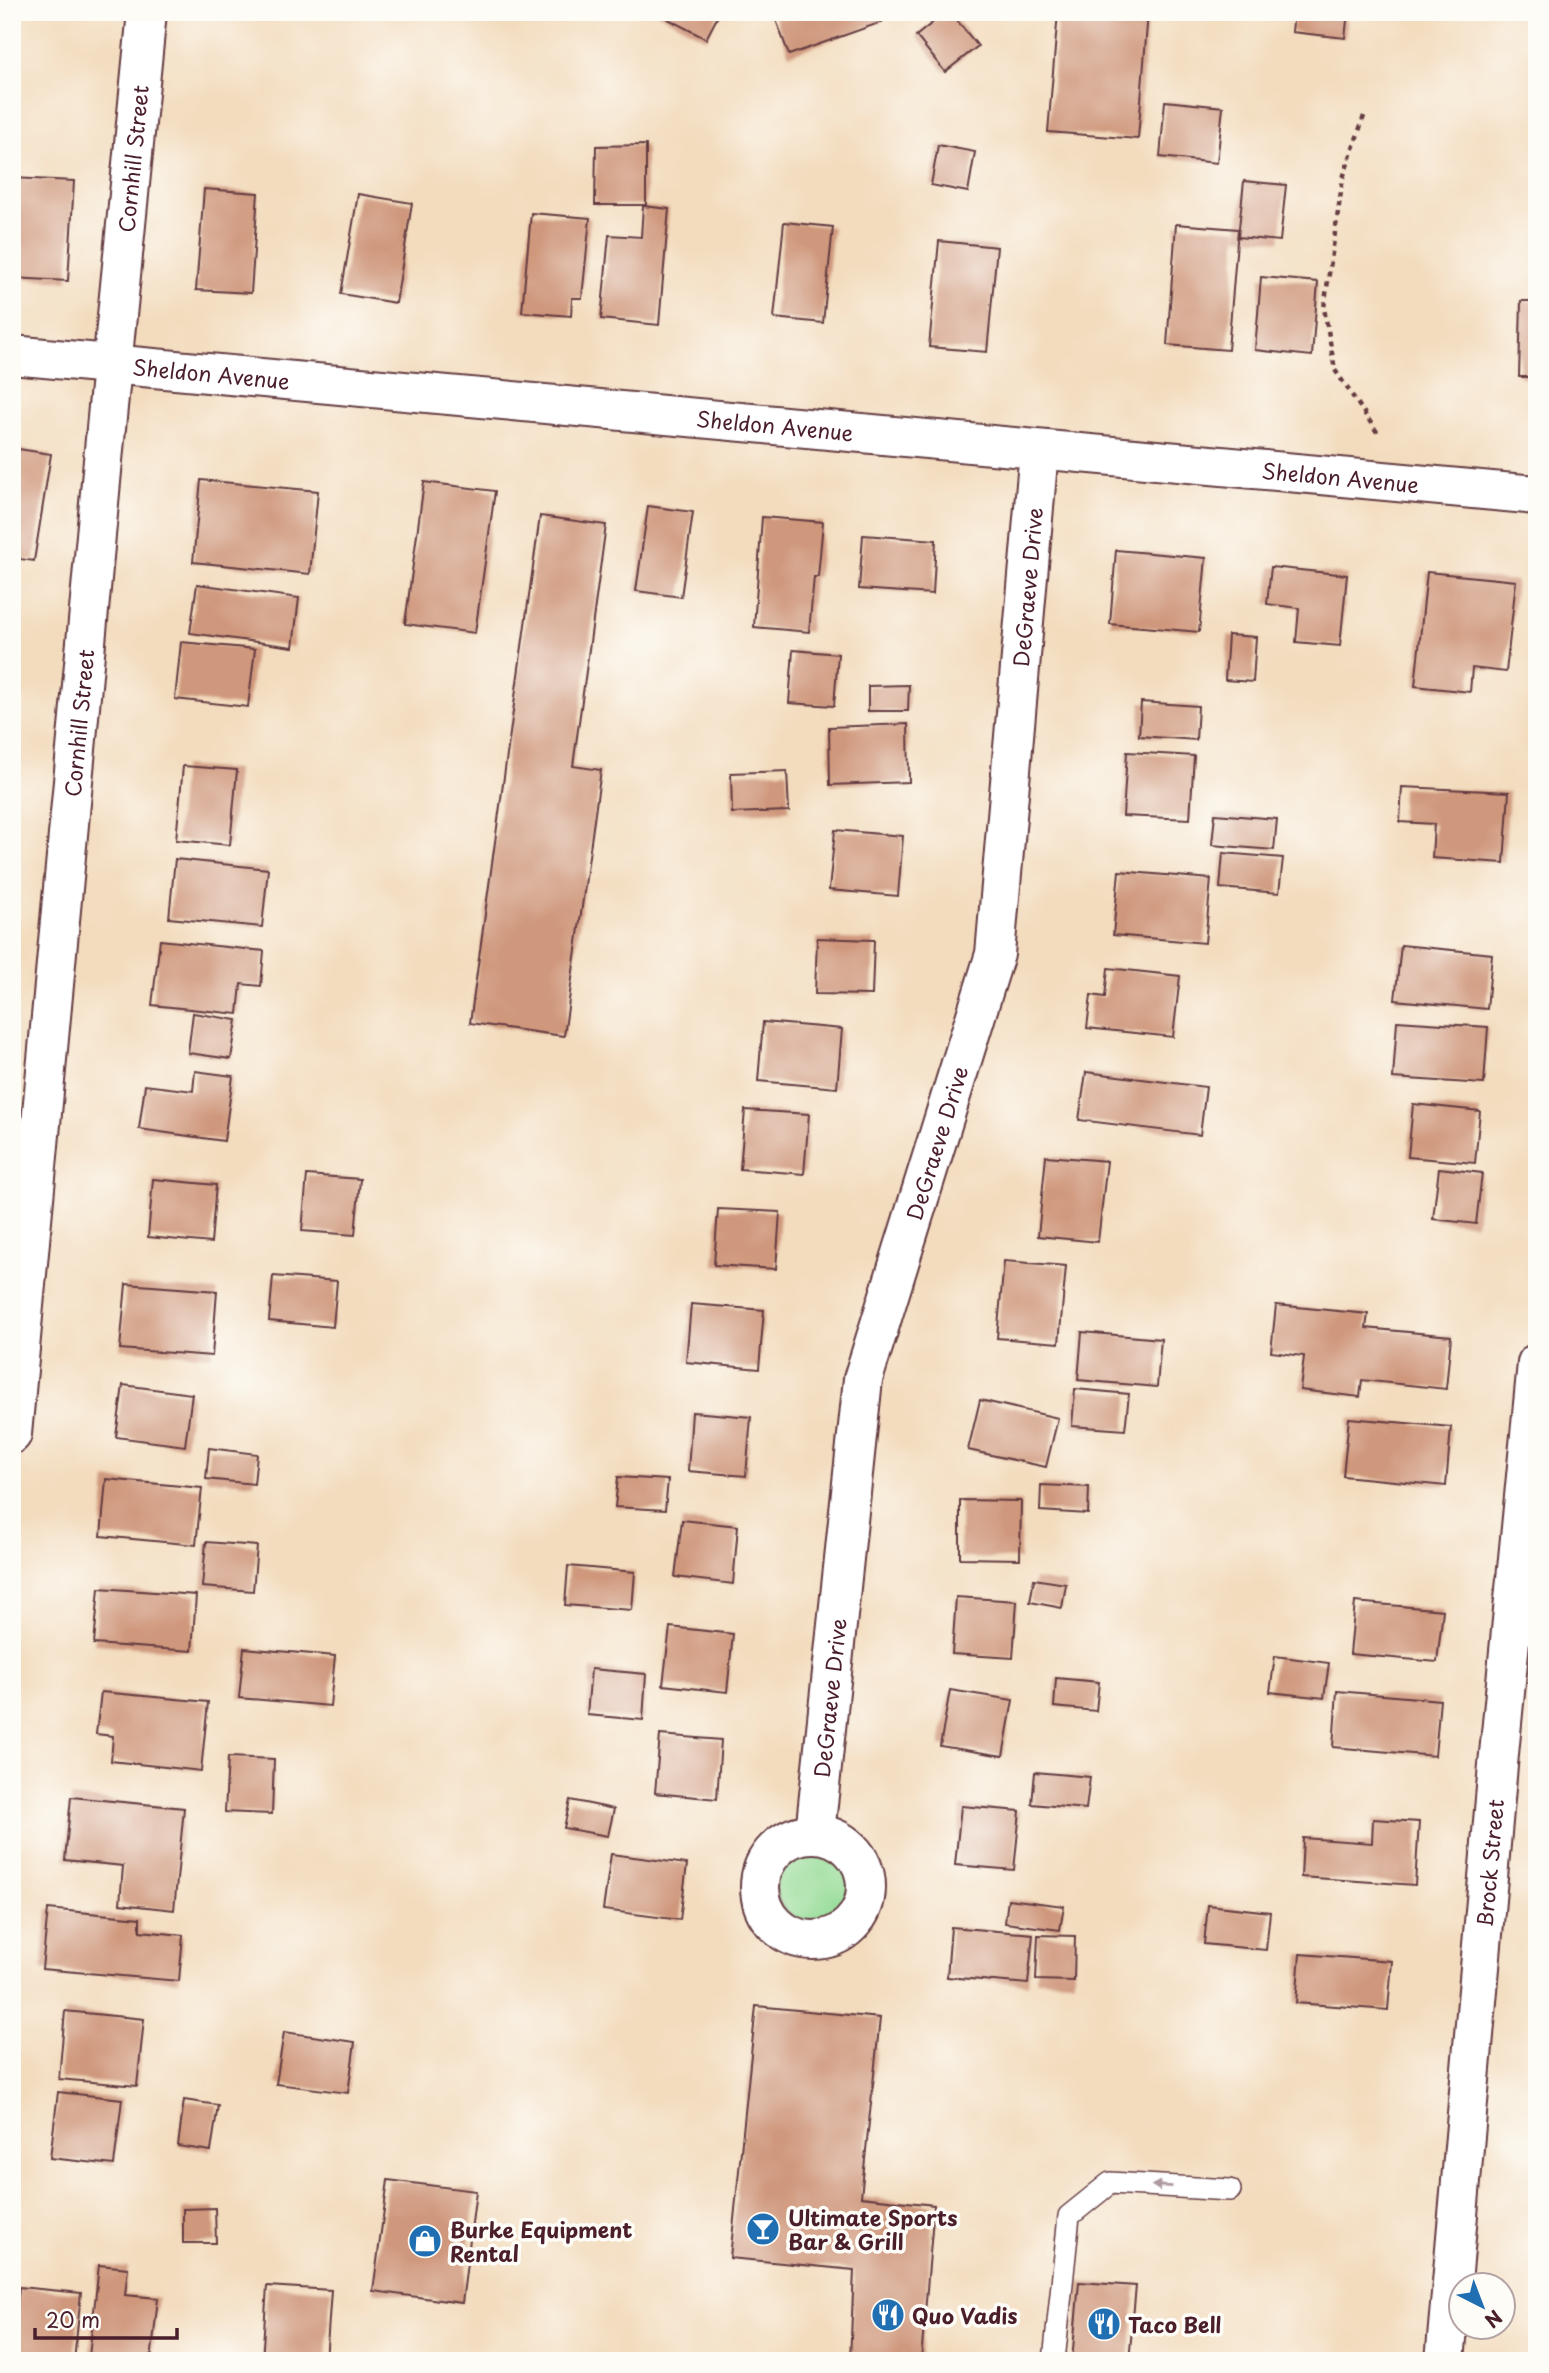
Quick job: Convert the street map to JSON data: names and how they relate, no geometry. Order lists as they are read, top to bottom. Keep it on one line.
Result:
{"streets":{"street":["Cornhill Street","Sheldon Avenue","DeGraeve Drive","Brock Street"]},"crossings":[["Cornhill Street","Sheldon Avenue"],["Sheldon Avenue","DeGraeve Drive"]],"places":{"bar":["Ultimate Sports Bar & Grill"],"shop":["Burke Equipment Rental"],"restaurant":["Quo Vadis","Taco Bell"]},"scale_bar":"20 m","north":"bottom right"}
